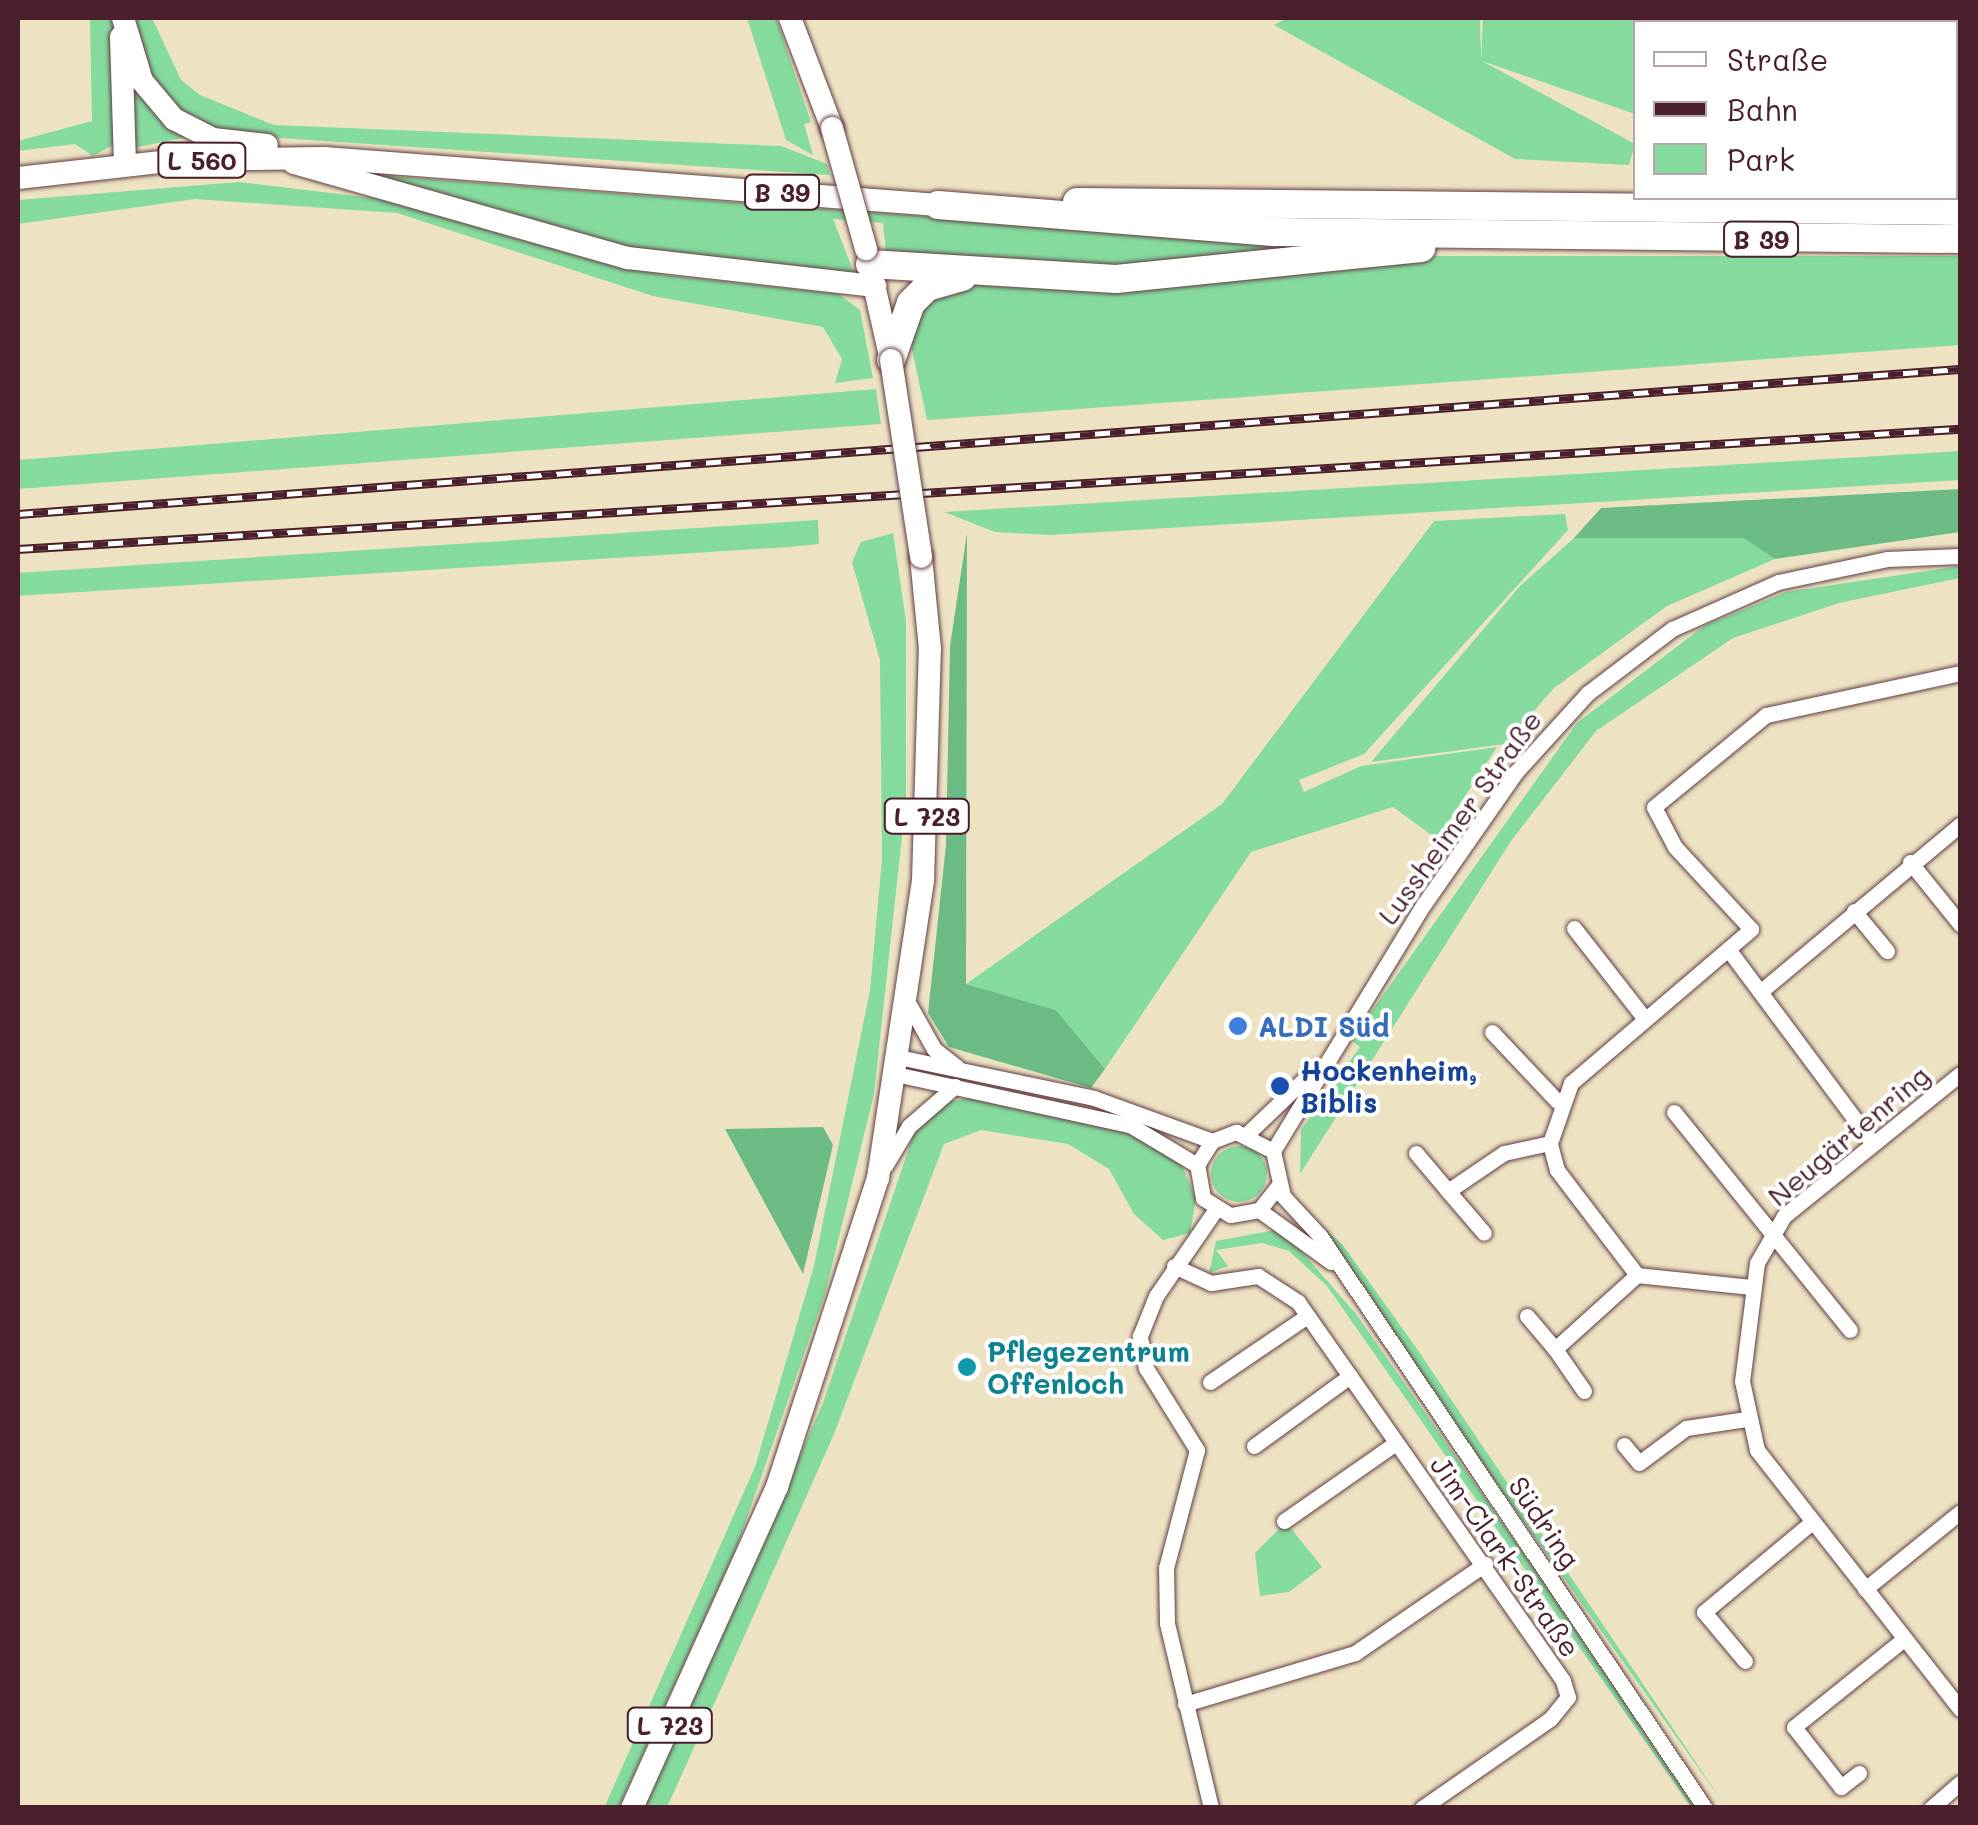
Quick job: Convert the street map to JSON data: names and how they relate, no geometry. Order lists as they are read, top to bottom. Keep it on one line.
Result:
{"streets":{"highway":["B 39"],"main road":["L 560","L 723"],"street":["Lussheimer Straße","Neugärtenring","Südring","Jim-Clark-Straße"]},"crossings":[["L 560","B 39"],["B 39","L 723"],["Lussheimer Straße","Südring"]],"places":["ALDI Süd","Hockenheim, Biblis","Pflegezentrum Offenloch"],"legend":["Straße","Bahn","Park"]}
